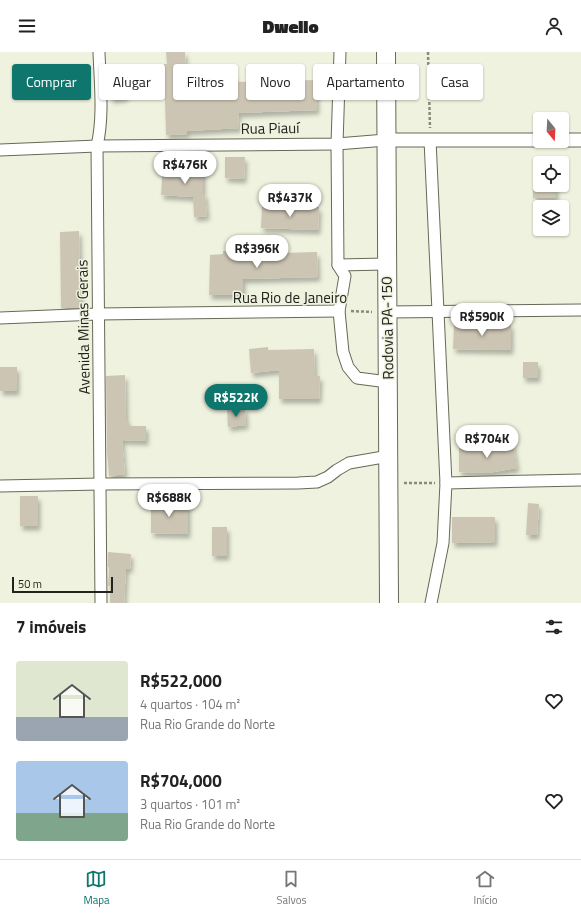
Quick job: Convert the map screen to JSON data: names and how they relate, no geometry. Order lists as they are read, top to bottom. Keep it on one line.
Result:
{"streets":{"highway":["Rodovia PA-150"],"street":["Rua Piauí","Rua Rio de Janeiro","Avenida Minas Gerais"]},"crossings":[["Rua Piauí","Avenida Minas Gerais"],["Rua Piauí","Rodovia PA-150"],["Rua Rio de Janeiro","Avenida Minas Gerais"],["Rua Rio de Janeiro","Rodovia PA-150"]],"scale_bar":"50 m","north":"bottom","page":{"header":"Dwello","chip":["Comprar","Alugar","Filtros","Novo","Apartamento","Casa"],"price":["R$476K","R$437K","R$396K","R$590K","R$522K","R$704K","R$688K"],"scale":"50 m","heading":"7 imóveis","list":[{"name":"R$522,000","note":"4 quartos · 104 m² · Rua Rio Grande do Norte"},{"name":"R$704,000","note":"3 quartos · 101 m² · Rua Rio Grande do Norte"}],"tabs":["Mapa","Salvos","Início"]}}
